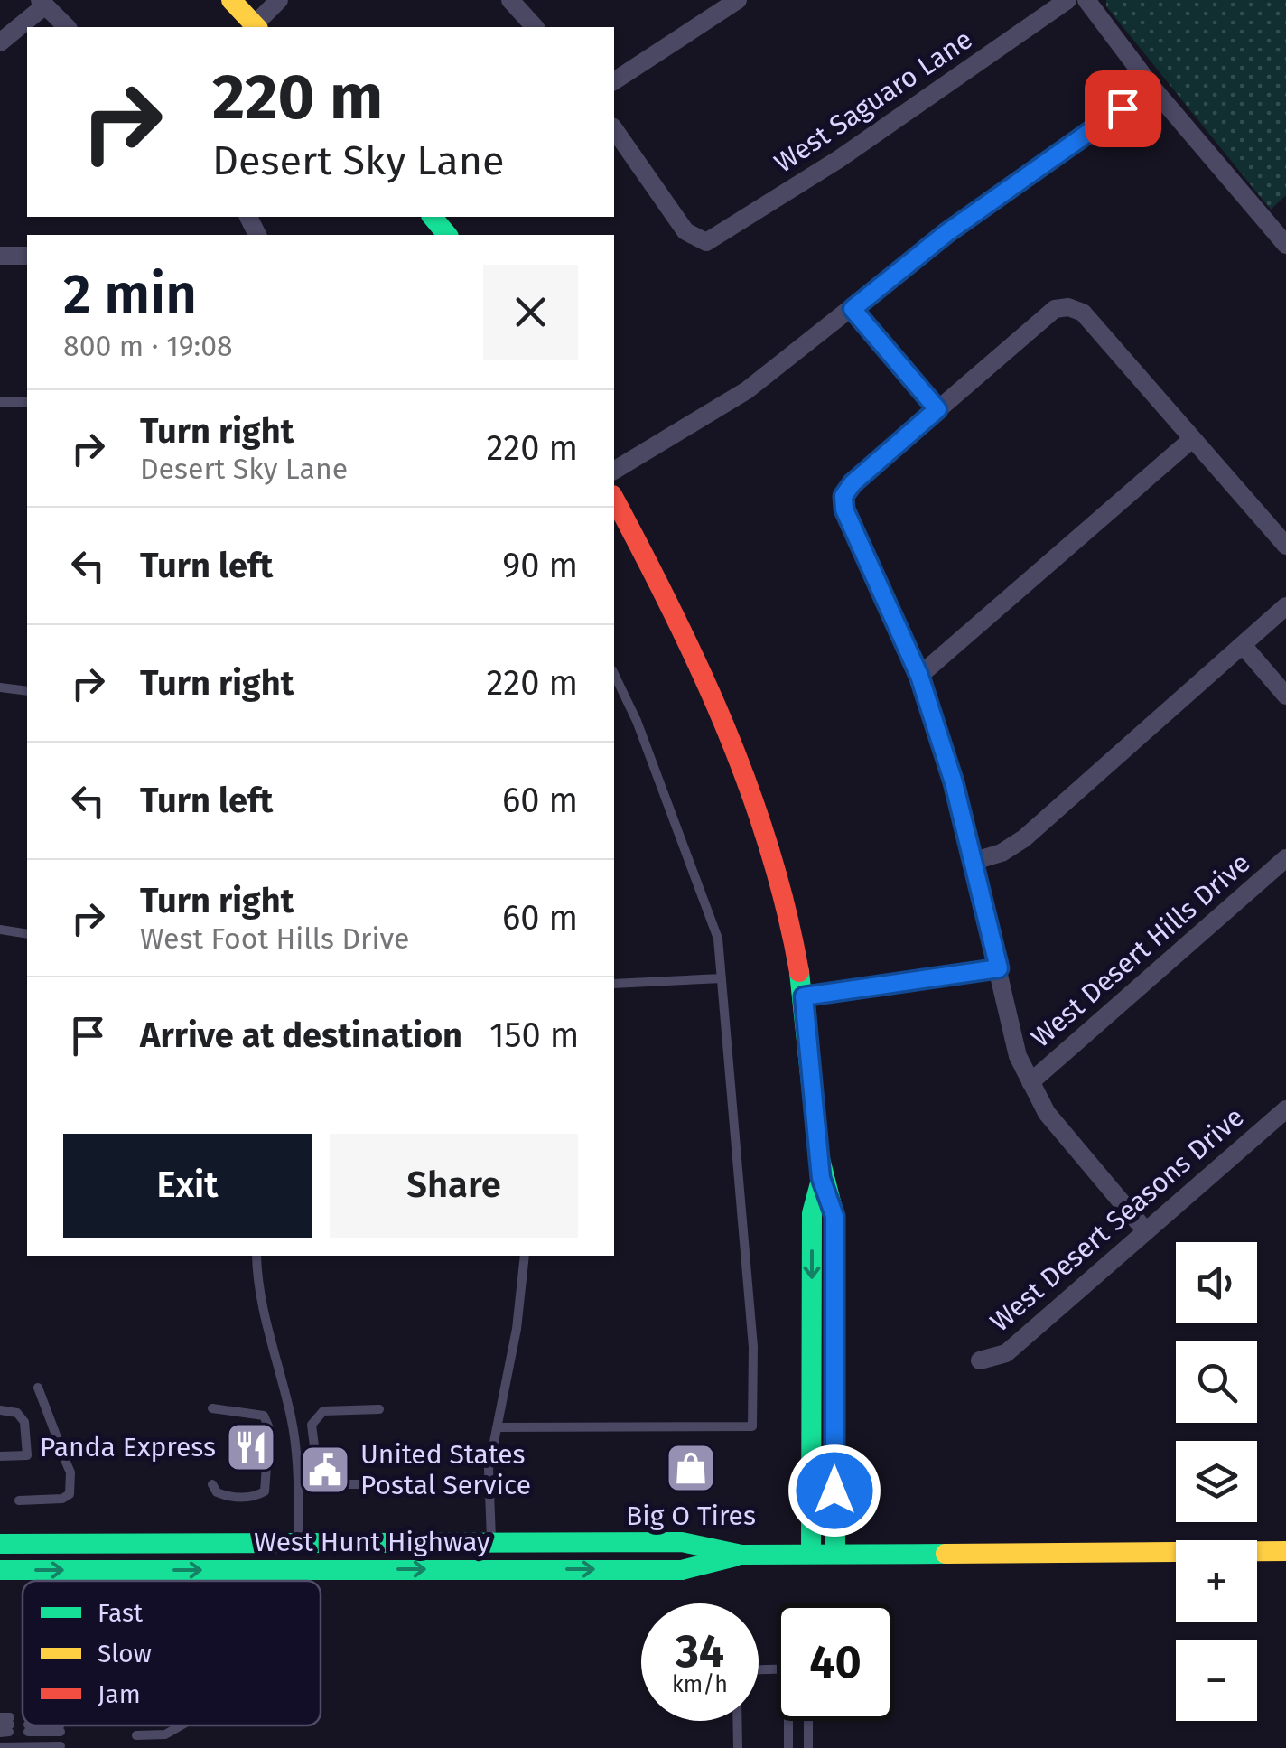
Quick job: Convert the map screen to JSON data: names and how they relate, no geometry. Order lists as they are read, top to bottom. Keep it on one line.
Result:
{"streets":{"main road":["West Hunt Highway"],"street":["West Saguaro Lane","West Desert Hills Drive","West Desert Seasons Drive"]},"places":{"restaurant":["Panda Express"],"shop":["Big O Tires"],"public building":["United States Postal Service"]},"legend":["Fast","Slow","Jam"],"page":{"turn":["220 m","Desert Sky Lane"],"heading":["2 min","800 m · 19:08"],"list":[{"name":"Turn right","note":"Desert Sky Lane","value":"220 m"},{"name":"Turn left","value":"90 m"},{"name":"Turn right","value":"220 m"},{"name":"Turn left","value":"60 m"},{"name":"Turn right","note":"West Foot Hills Drive","value":"60 m"},{"name":"Arrive at destination","value":"150 m"}],"buttons":["Exit","Share"],"map_buttons":["+","−"],"speed":"34 km/h","limit":"40"}}
